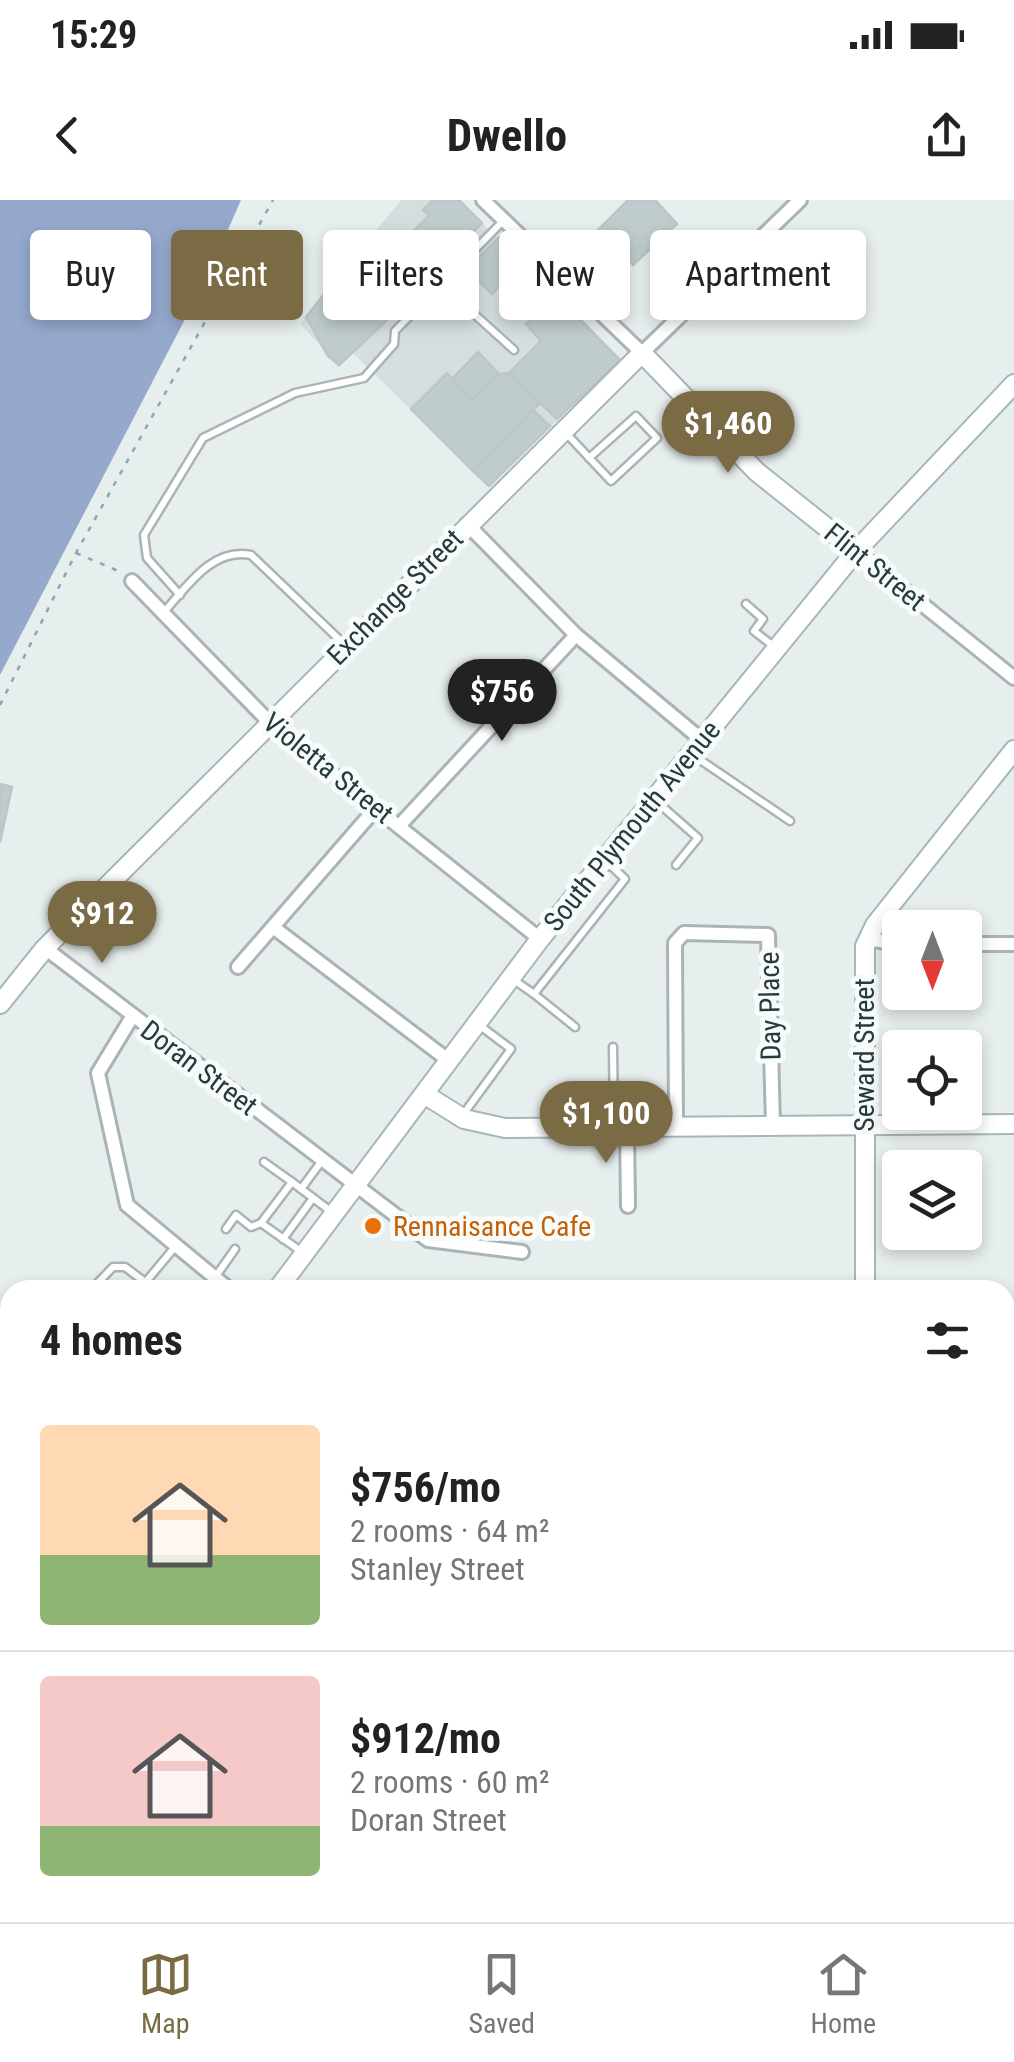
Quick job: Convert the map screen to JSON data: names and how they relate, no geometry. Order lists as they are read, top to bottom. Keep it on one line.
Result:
{"streets":{"street":["Flint Street","Exchange Street","Violetta Street","South Plymouth Avenue","Day Place","Seward Street","Doran Street"]},"crossings":[["Flint Street","Exchange Street"],["Flint Street","South Plymouth Avenue"],["Exchange Street","Violetta Street"],["Exchange Street","Doran Street"],["Violetta Street","South Plymouth Avenue"],["South Plymouth Avenue","Doran Street"]],"places":["Rennaisance Cafe"],"north":"bottom","page":{"status":"15:29","header":"Dwello","chip":["Buy","Rent","Filters","New","Apartment"],"price":["$1,460","$756","$912","$1,100"],"heading":"4 homes","list":[{"name":"$756/mo","note":"2 rooms · 64 m² · Stanley Street"},{"name":"$912/mo","note":"2 rooms · 60 m² · Doran Street"}],"tabs":["Map","Saved","Home"]}}
